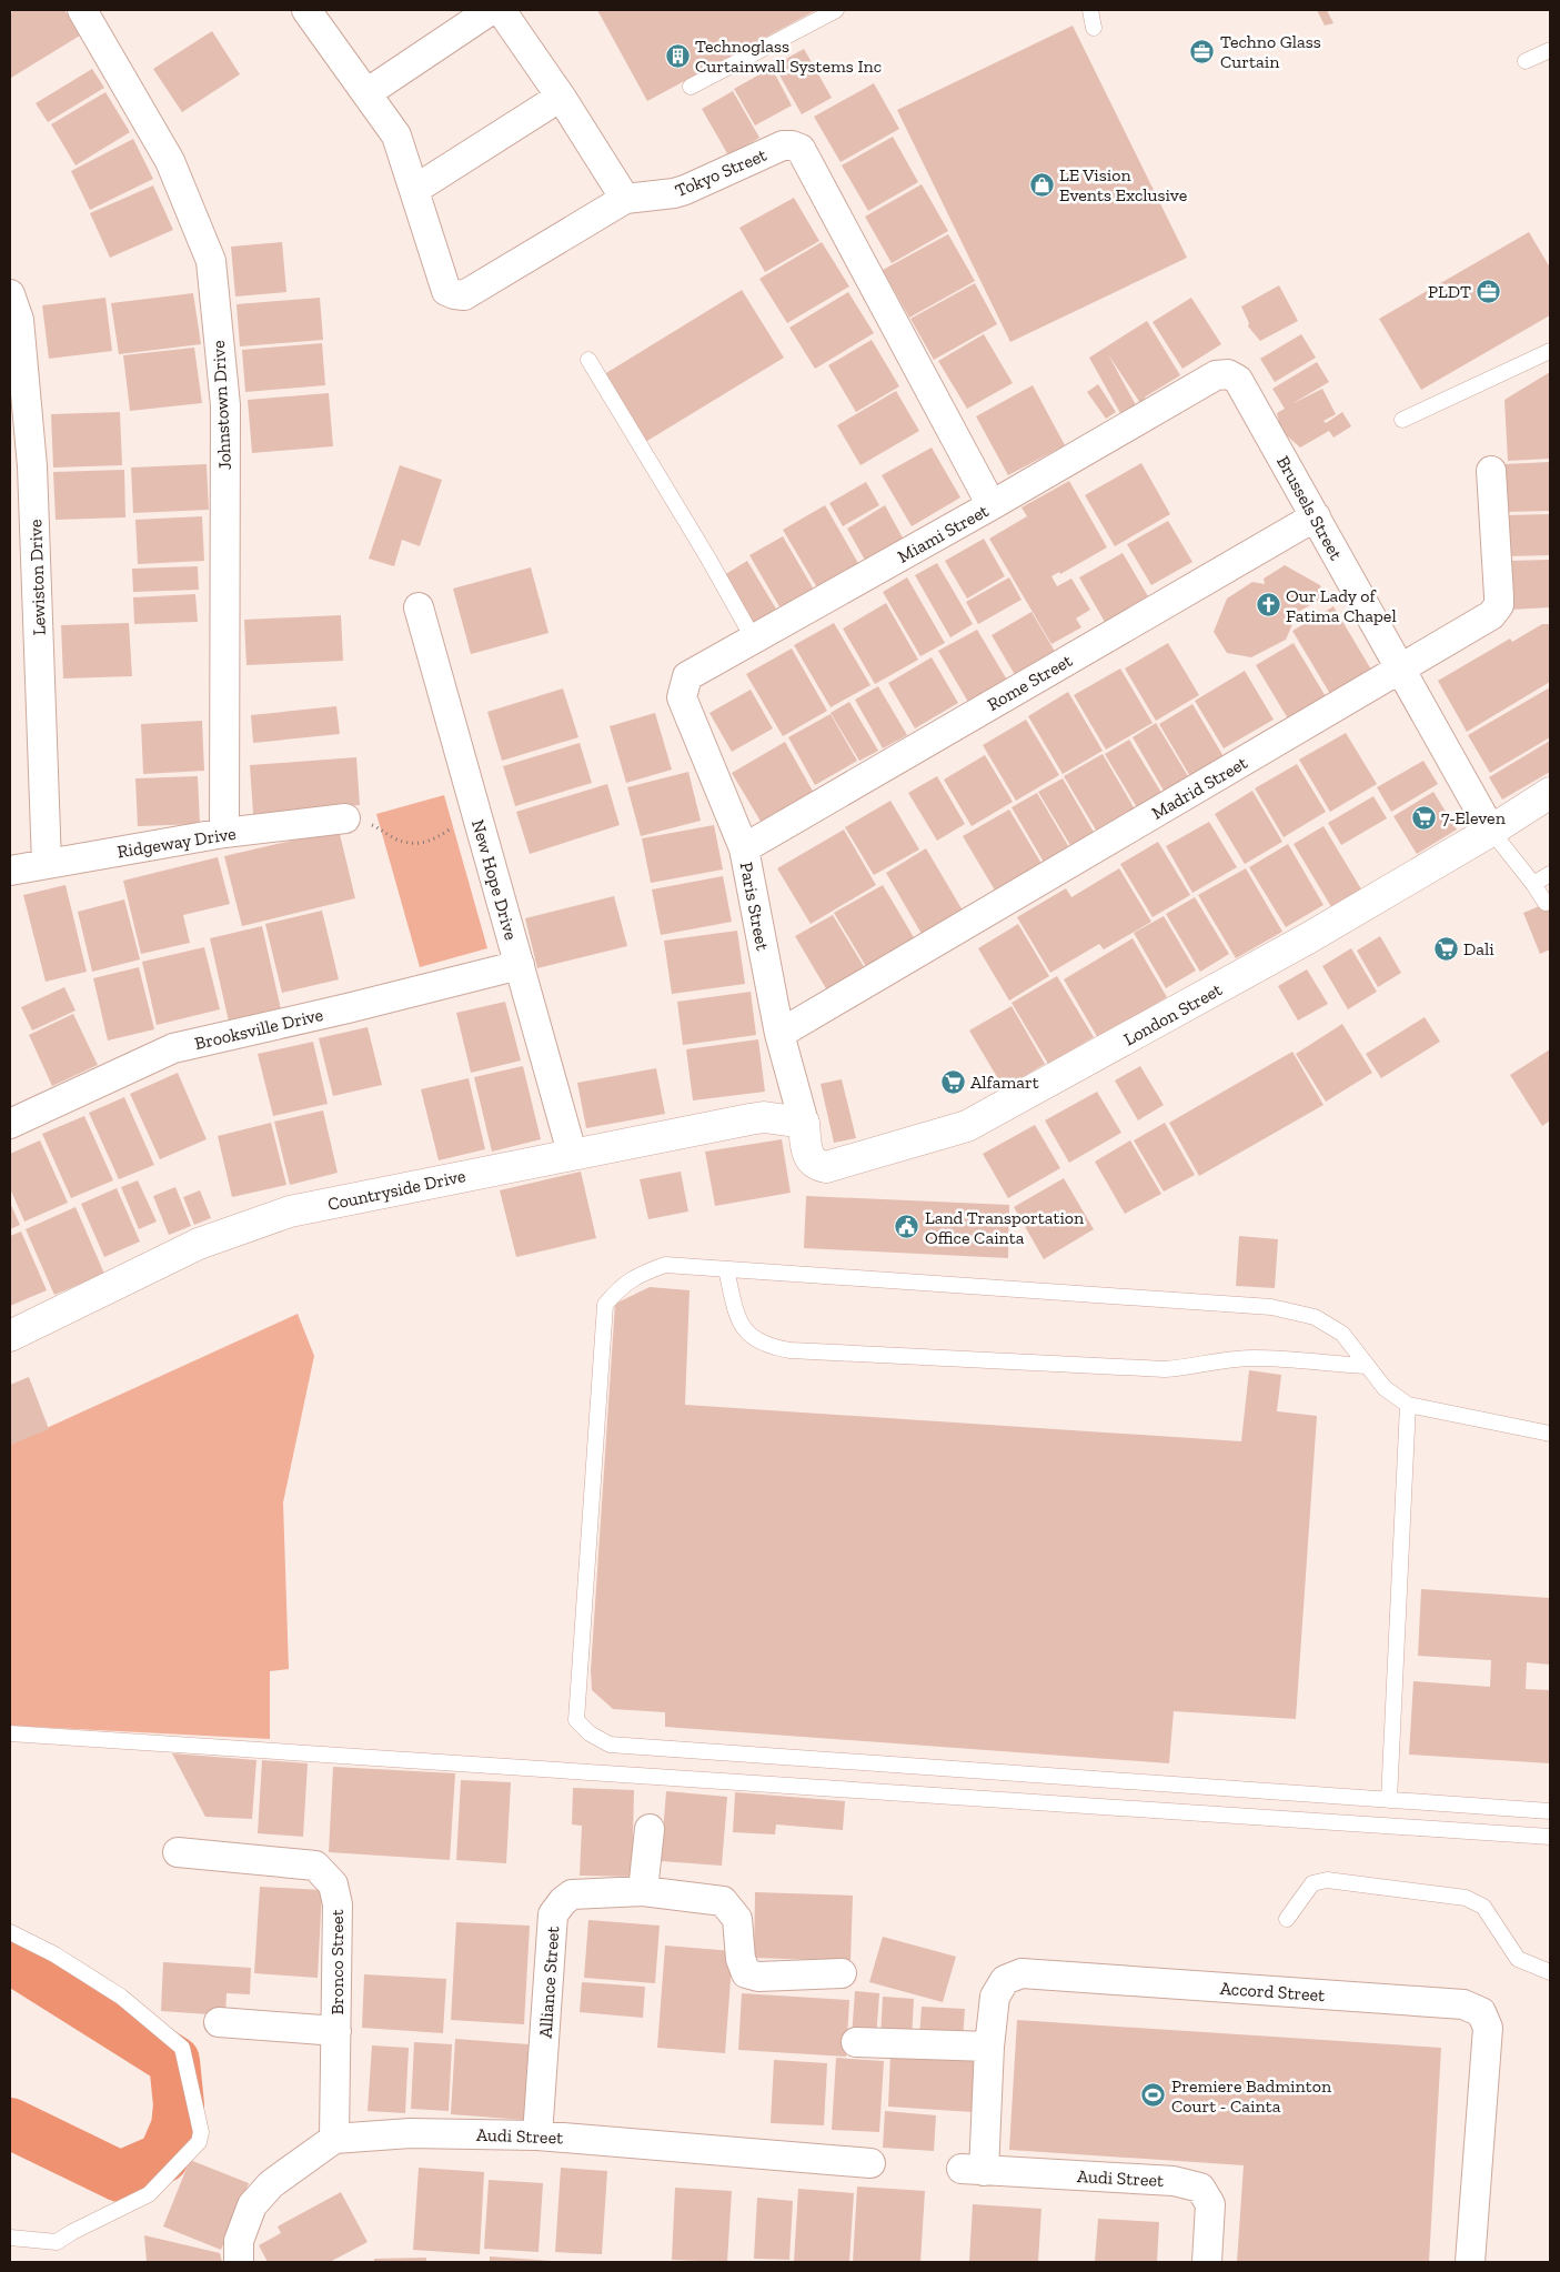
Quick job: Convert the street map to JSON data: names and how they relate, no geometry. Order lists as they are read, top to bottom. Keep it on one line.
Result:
{"streets":{"street":["Tokyo Street","Johnstown Drive","Brussels Street","Miami Street","Lewiston Drive","Rome Street","Madrid Street","Ridgeway Drive","New Hope Drive","Paris Street","London Street","Brooksville Drive","Countryside Drive","Bronco Street","Alliance Street","Accord Street","Audi Street"]},"crossings":[["Tokyo Street","Miami Street"],["Johnstown Drive","Ridgeway Drive"],["Brussels Street","Miami Street"],["Brussels Street","Rome Street"],["Brussels Street","Madrid Street"],["Brussels Street","London Street"],["Miami Street","Paris Street"],["Lewiston Drive","Ridgeway Drive"],["Rome Street","Paris Street"],["Madrid Street","Paris Street"],["New Hope Drive","Brooksville Drive"],["New Hope Drive","Countryside Drive"],["Paris Street","London Street"],["Paris Street","Countryside Drive"],["London Street","Countryside Drive"],["Bronco Street","Audi Street"],["Alliance Street","Audi Street"],["Accord Street","Audi Street"]],"places":{"office":["Techno Glass Curtain","PLDT"],"building":["Technoglass Curtainwall Systems Inc"],"shop":["LE Vision Events Exclusive"],"church":["Our Lady of Fatima Chapel"],"supermarket":["7-Eleven","Dali","Alfamart"],"public building":["Land Transportation Office Cainta"],"sports":["Premiere Badminton Court - Cainta"]}}
